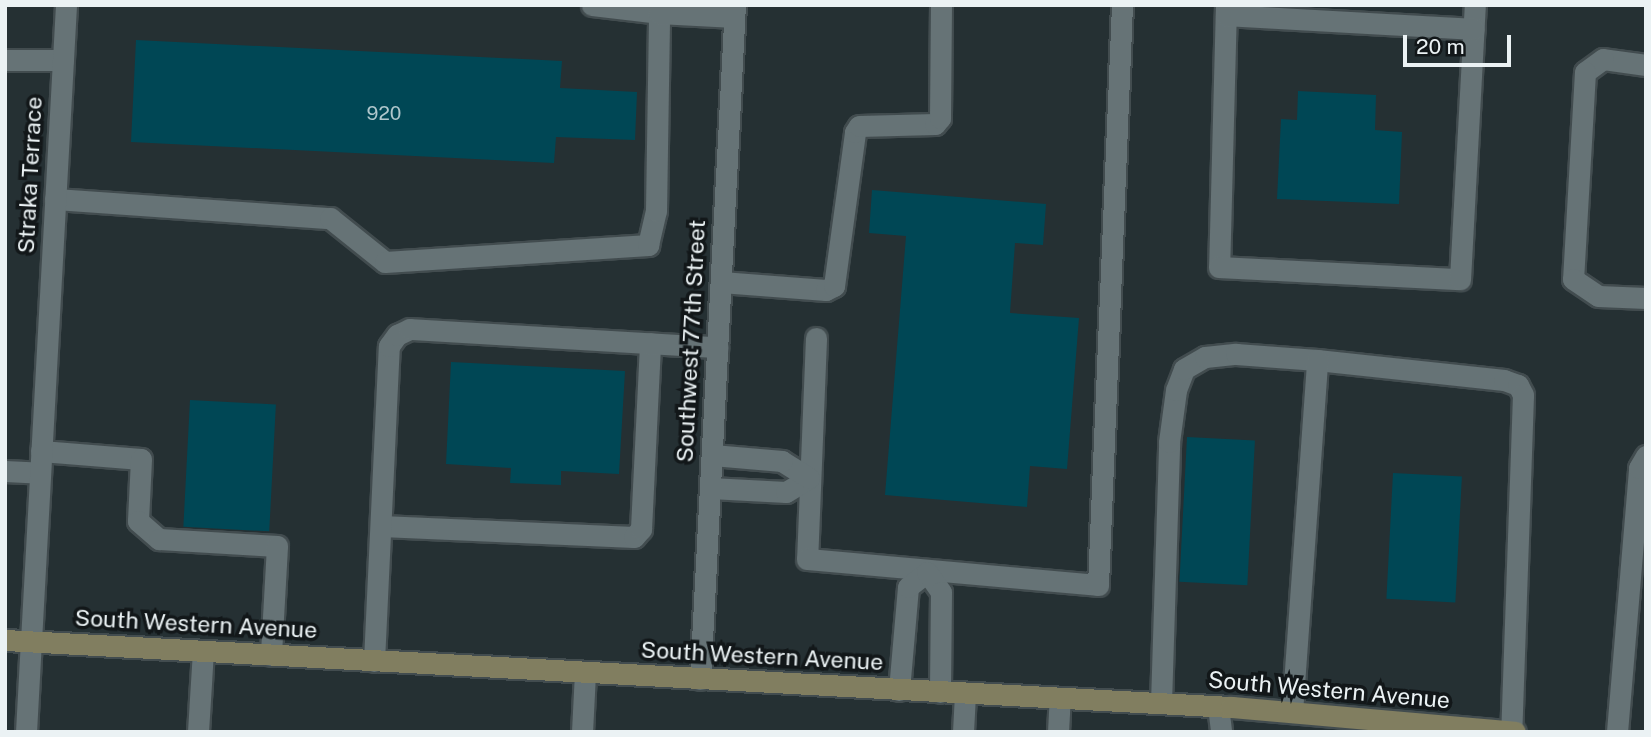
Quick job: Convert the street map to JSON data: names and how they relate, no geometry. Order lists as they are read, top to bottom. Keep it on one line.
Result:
{"streets":{"main road":["South Western Avenue"],"street":["Straka Terrace","Southwest 77th Street"]},"crossings":[["Straka Terrace","South Western Avenue"],["Southwest 77th Street","South Western Avenue"]],"house_numbers":["920"],"scale_bar":"20 m"}
